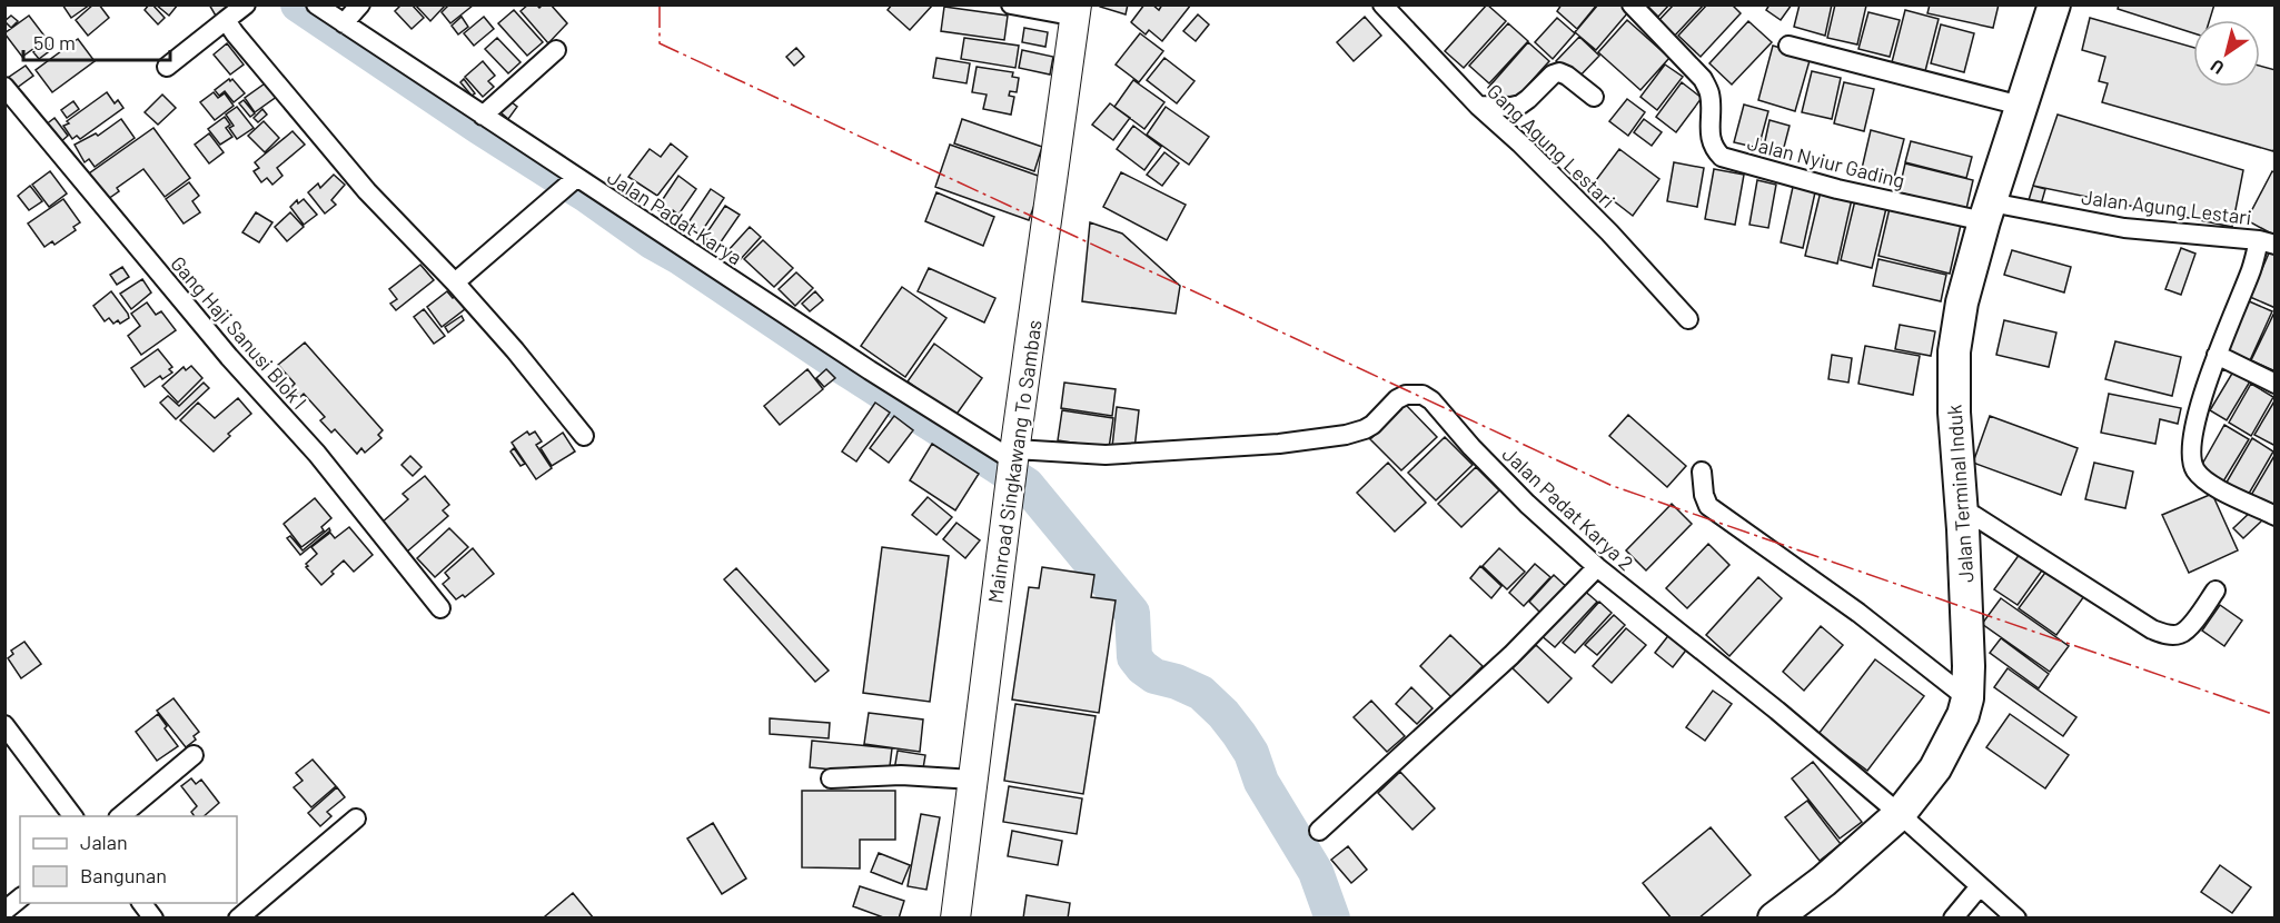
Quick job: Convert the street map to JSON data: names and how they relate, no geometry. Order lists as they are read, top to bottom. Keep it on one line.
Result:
{"streets":{"highway":["Jalan Terminal Induk"],"main road":["Mainroad Singkawang To Sambas"],"street":["Gang Agung Lestari","Jalan Nyiur Gading","Jalan Agung Lestari","Jalan Padat Karya","Gang Haji Sanusi Blok I","Jalan Padat Karya 2"]},"crossings":[["Jalan Nyiur Gading","Jalan Agung Lestari"],["Jalan Nyiur Gading","Jalan Terminal Induk"],["Jalan Agung Lestari","Jalan Terminal Induk"],["Jalan Padat Karya","Mainroad Singkawang To Sambas"],["Jalan Padat Karya","Jalan Padat Karya 2"],["Mainroad Singkawang To Sambas","Jalan Padat Karya 2"],["Jalan Terminal Induk","Jalan Padat Karya 2"]],"legend":["Jalan","Bangunan"],"scale_bar":"50 m","north":"bottom left"}
